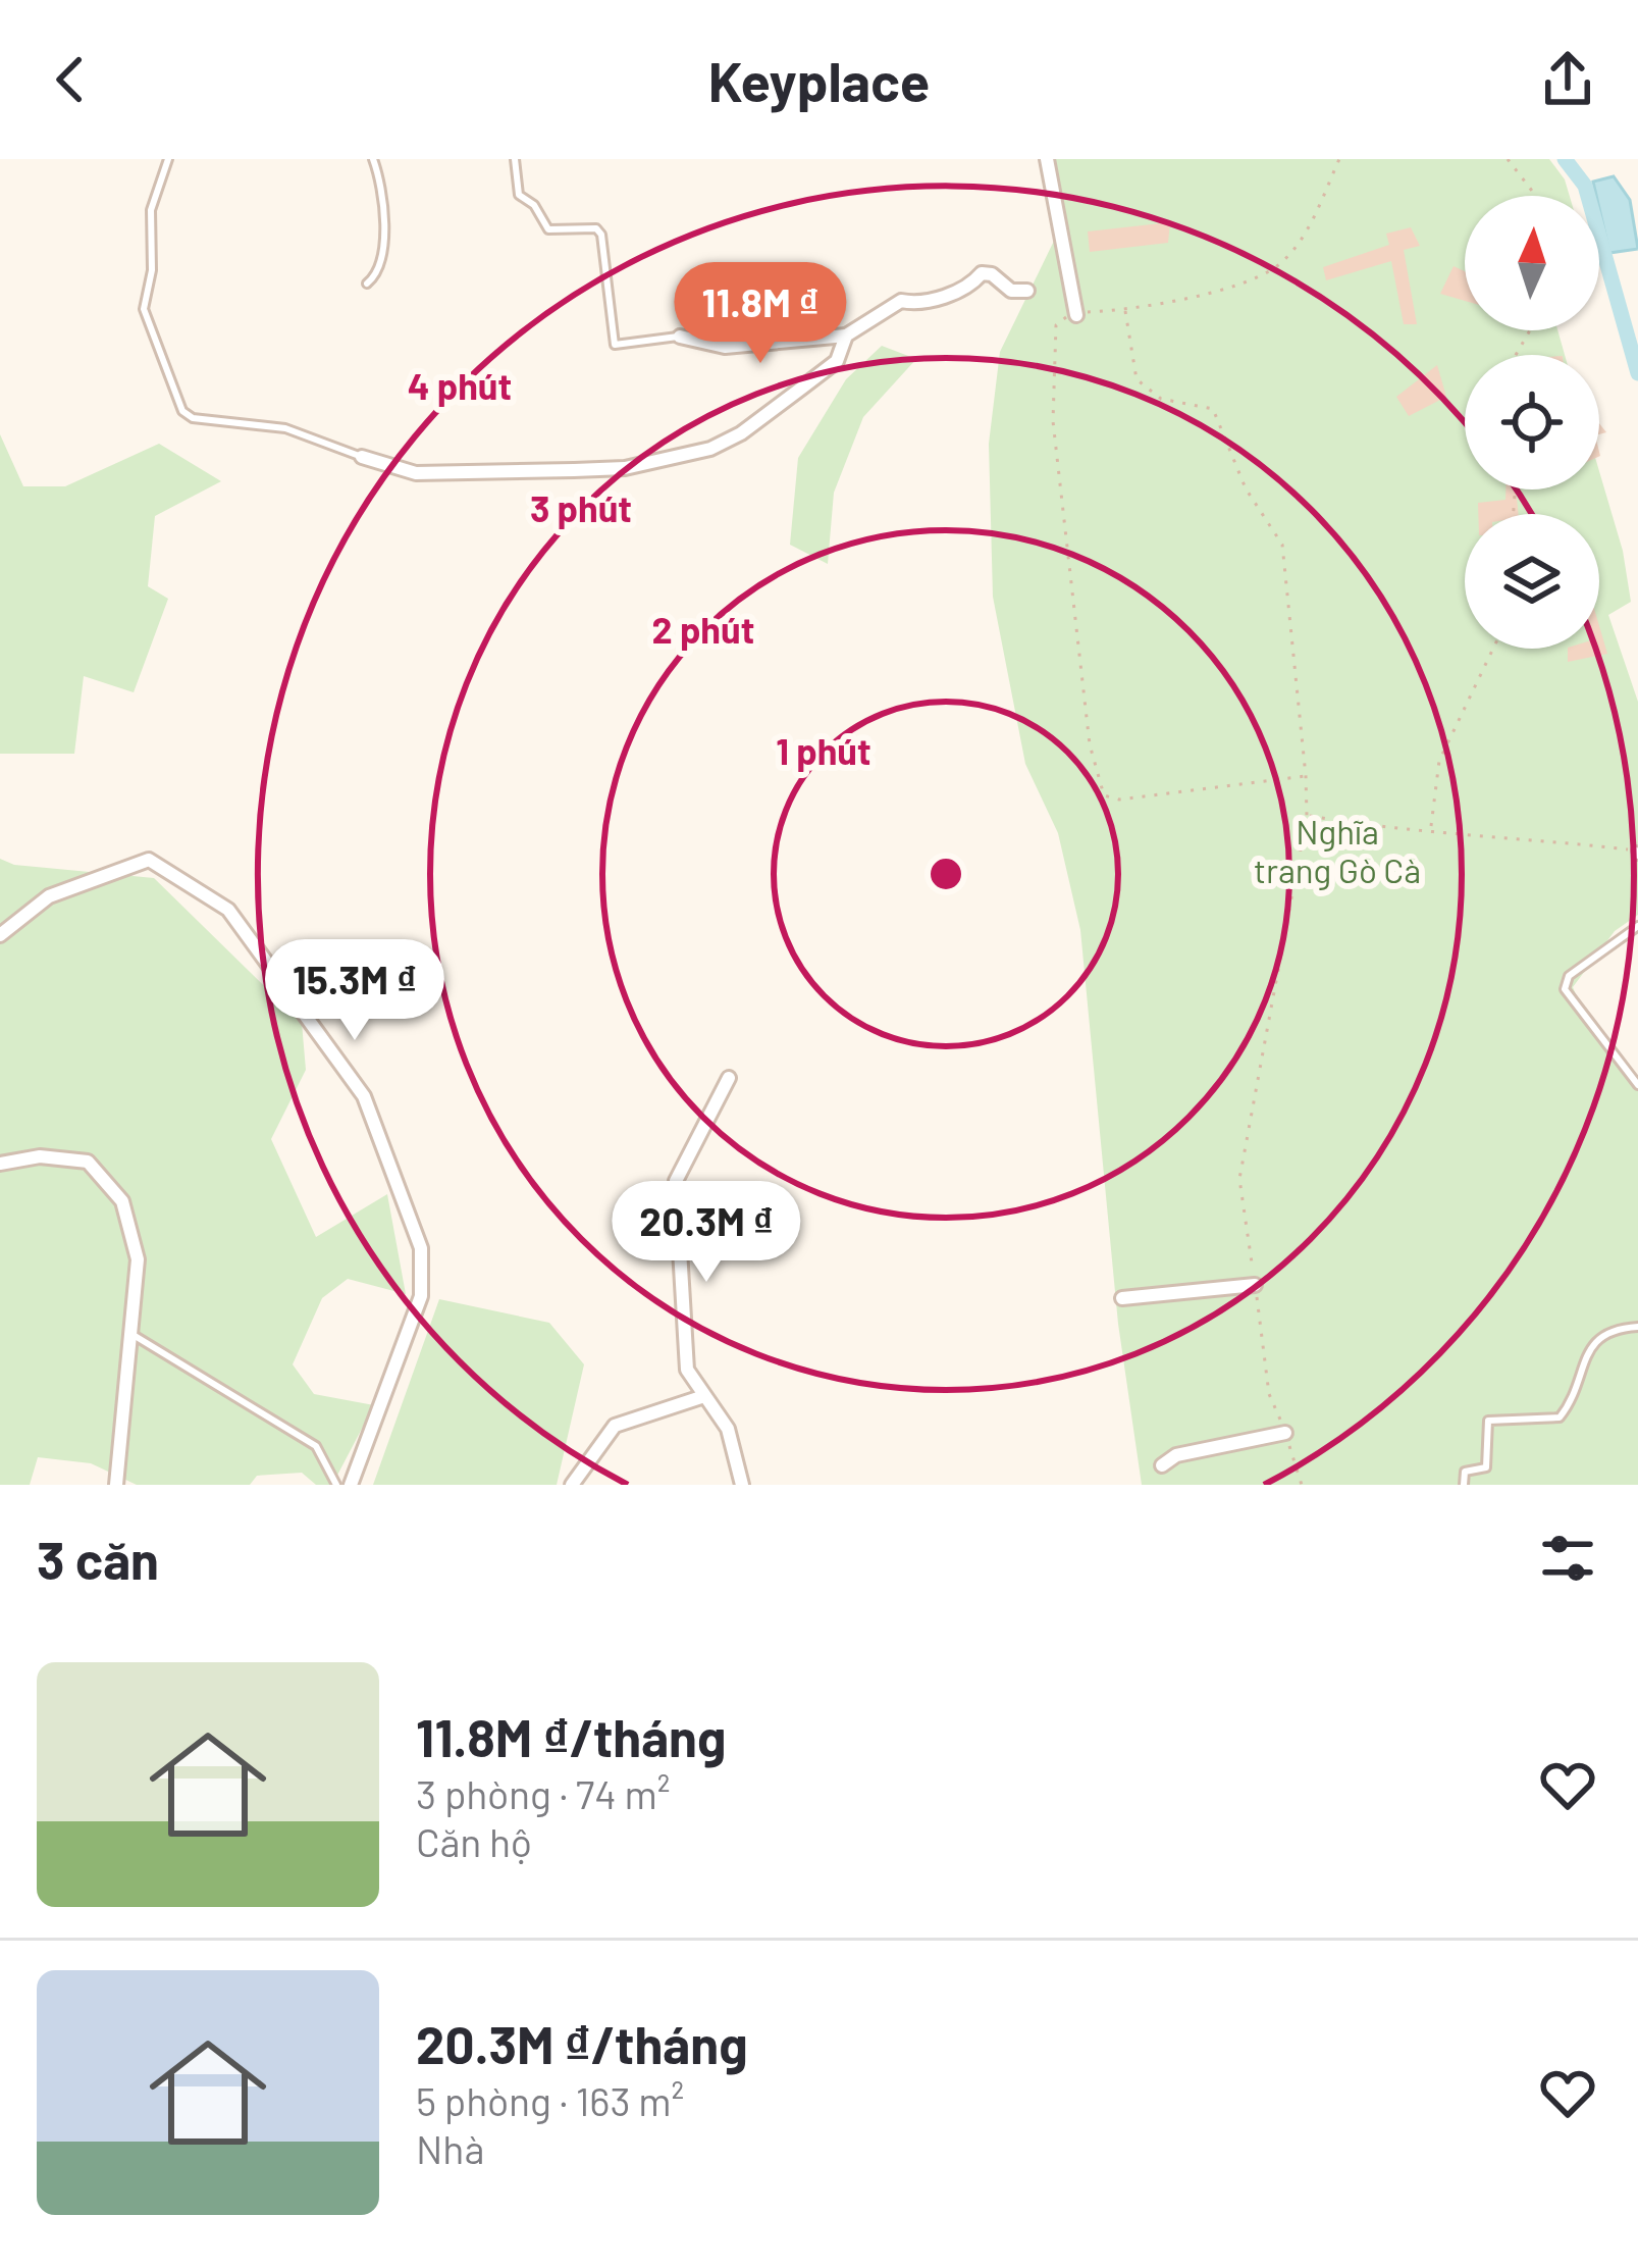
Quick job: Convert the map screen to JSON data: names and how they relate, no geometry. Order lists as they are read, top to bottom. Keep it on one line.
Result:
{"parks":["Nghĩa trang Gò Cà"],"north":"top","page":{"header":"Keyplace","price":["11.8M ₫","15.3M ₫","20.3M ₫"],"heading":"3 căn","list":[{"name":"11.8M ₫/tháng","note":"3 phòng · 74 m² · Căn hộ"},{"name":"20.3M ₫/tháng","note":"5 phòng · 163 m² · Nhà"}]},"rings":["4 phút","3 phút","2 phút","1 phút"]}
